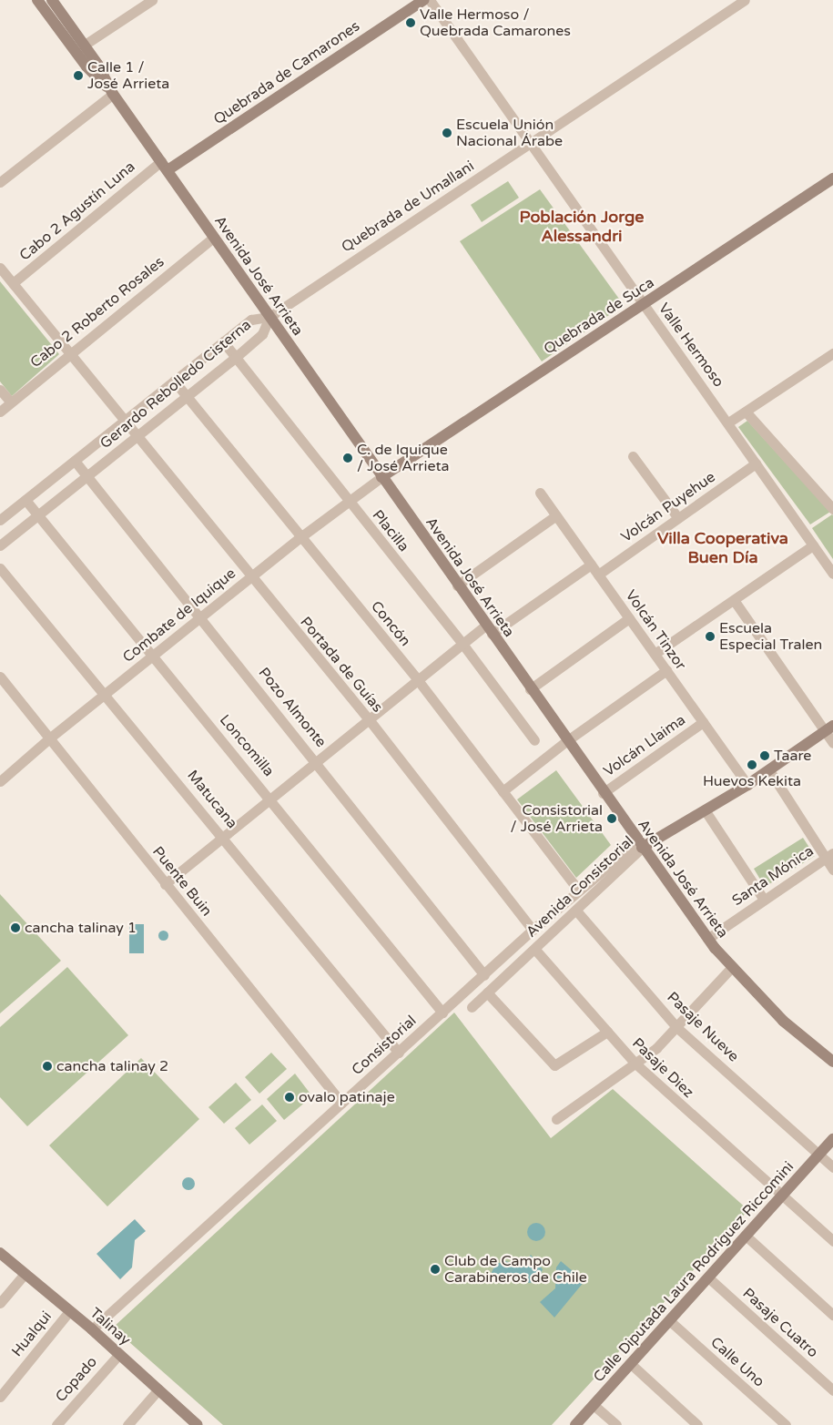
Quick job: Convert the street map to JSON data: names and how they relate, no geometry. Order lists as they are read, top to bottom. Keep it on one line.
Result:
{"streets":{"main road":["Quebrada de Camarones","Avenida José Arrieta","Quebrada de Suca","Avenida Consistorial","Calle Diputada Laura Rodríguez Riccomini","Talinay"],"street":["Quebrada de Umallani","Cabo 2 Agustín Luna","Cabo 2 Roberto Rosales","Valle Hermoso","Gerardo Rebolledo Cisterna","Volcán Puyehue","Placilla","Combate de Iquique","Concón","Volcán Tinzor","Portada de Guías","Pozo Almonte","Loncomilla","Volcán Llaima","Matucana","Santa Mónica","Puente Buin","Pasaje Nueve","Consistorial","Pasaje Diez","Pasaje Cuatro","Hualqui","Calle Uno","Copado"]},"crossings":[["Quebrada de Camarones","Cabo 2 Agustín Luna"],["Quebrada de Camarones","Avenida José Arrieta"],["Quebrada de Umallani","Avenida José Arrieta"],["Quebrada de Umallani","Valle Hermoso"],["Quebrada de Umallani","Gerardo Rebolledo Cisterna"],["Cabo 2 Agustín Luna","Avenida José Arrieta"],["Cabo 2 Agustín Luna","Portada de Guías"],["Avenida José Arrieta","Cabo 2 Roberto Rosales"],["Avenida José Arrieta","Quebrada de Suca"],["Avenida José Arrieta","Gerardo Rebolledo Cisterna"],["Avenida José Arrieta","Combate de Iquique"],["Avenida José Arrieta","Volcán Llaima"],["Avenida José Arrieta","Santa Mónica"],["Avenida José Arrieta","Avenida Consistorial"],["Avenida José Arrieta","Consistorial"],["Cabo 2 Roberto Rosales","Portada de Guías"],["Quebrada de Suca","Valle Hermoso"],["Quebrada de Suca","Combate de Iquique"],["Valle Hermoso","Volcán Puyehue"],["Gerardo Rebolledo Cisterna","Placilla"],["Gerardo Rebolledo Cisterna","Concón"],["Gerardo Rebolledo Cisterna","Portada de Guías"],["Gerardo Rebolledo Cisterna","Pozo Almonte"],["Gerardo Rebolledo Cisterna","Loncomilla"],["Volcán Puyehue","Volcán Tinzor"],["Placilla","Combate de Iquique"],["Combate de Iquique","Concón"],["Combate de Iquique","Portada de Guías"],["Combate de Iquique","Pozo Almonte"],["Combate de Iquique","Loncomilla"],["Combate de Iquique","Matucana"],["Combate de Iquique","Puente Buin"],["Concón","Consistorial"],["Volcán Tinzor","Volcán Llaima"],["Volcán Tinzor","Avenida Consistorial"],["Portada de Guías","Consistorial"],["Pozo Almonte","Consistorial"],["Loncomilla","Consistorial"],["Matucana","Consistorial"],["Puente Buin","Consistorial"],["Avenida Consistorial","Pasaje Nueve"],["Avenida Consistorial","Consistorial"],["Avenida Consistorial","Pasaje Diez"],["Pasaje Nueve","Calle Diputada Laura Rodríguez Riccomini"],["Consistorial","Talinay"],["Pasaje Diez","Calle Diputada Laura Rodríguez Riccomini"],["Calle Diputada Laura Rodríguez Riccomini","Pasaje Cuatro"],["Calle Diputada Laura Rodríguez Riccomini","Calle Uno"],["Talinay","Hualqui"],["Talinay","Copado"]],"districts":["Población Jorge Alessandri","Villa Cooperativa Buen Día"],"places":["Valle Hermoso / Quebrada Camarones","Calle 1 / José Arrieta","Escuela Unión Nacional Árabe","C. de Iquique / José Arrieta","Escuela Especial Tralen","Taare","Huevos Kekita","Consistorial / José Arrieta","cancha talinay 1","cancha talinay 2","ovalo patinaje","Club de Campo Carabineros de Chile"]}
